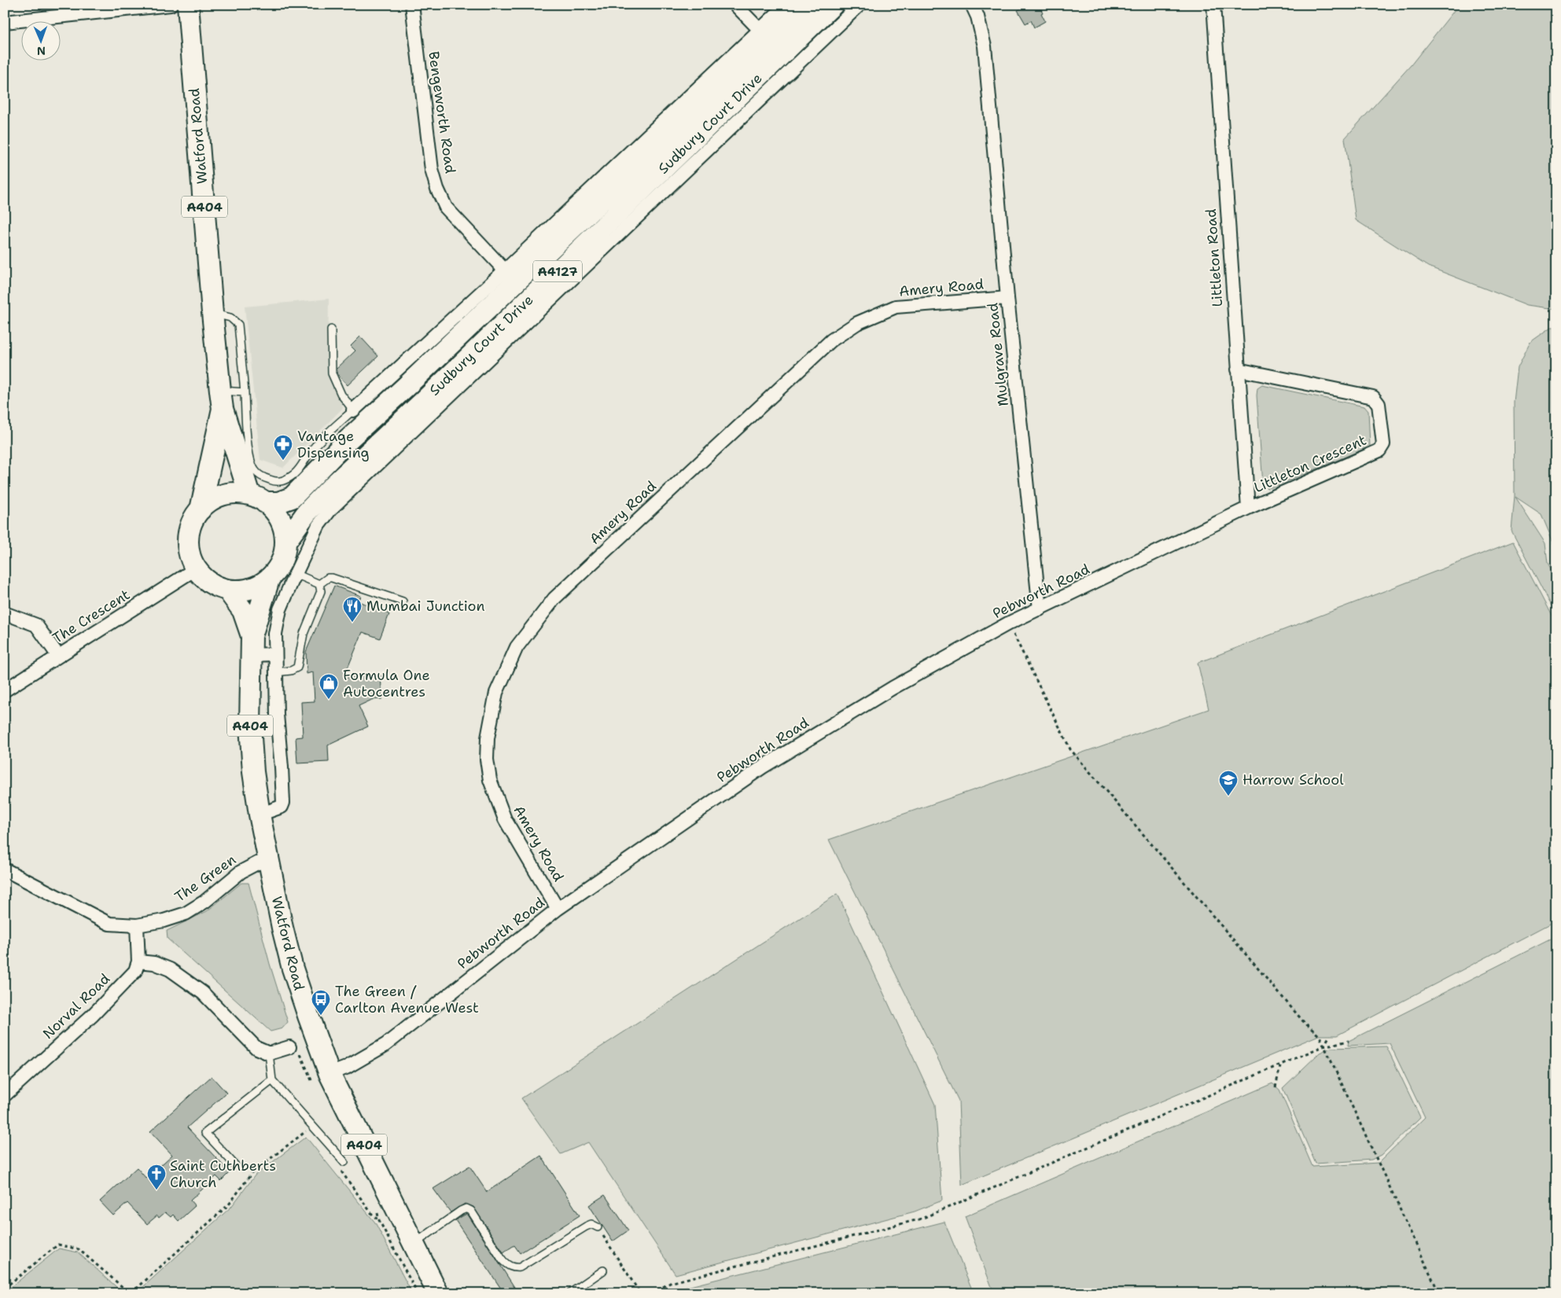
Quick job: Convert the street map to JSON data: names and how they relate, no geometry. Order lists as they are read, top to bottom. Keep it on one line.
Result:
{"streets":{"main road":["Sudbury Court Drive","Watford Road","A404","A4127"],"street":["Bengeworth Road","Littleton Road","Amery Road","Mulgrave Road","Littleton Crescent","Pebworth Road","The Crescent","The Green","Norval Road"]},"crossings":[["Bengeworth Road","Sudbury Court Drive"],["Sudbury Court Drive","Watford Road"],["Sudbury Court Drive","The Crescent"],["Watford Road","Pebworth Road"],["Watford Road","The Crescent"],["Watford Road","The Green"],["Littleton Road","Littleton Crescent"],["Littleton Road","Pebworth Road"],["Amery Road","Mulgrave Road"],["Amery Road","Pebworth Road"],["Mulgrave Road","Pebworth Road"],["Littleton Crescent","Pebworth Road"]],"places":{"pharmacy":["Vantage Dispensing"],"restaurant":["Mumbai Junction"],"shop":["Formula One Autocentres"],"school or university":["Harrow School"],"bus stop":["The Green / Carlton Avenue West"],"church":["Saint Cuthberts Church"]},"north":"bottom"}
